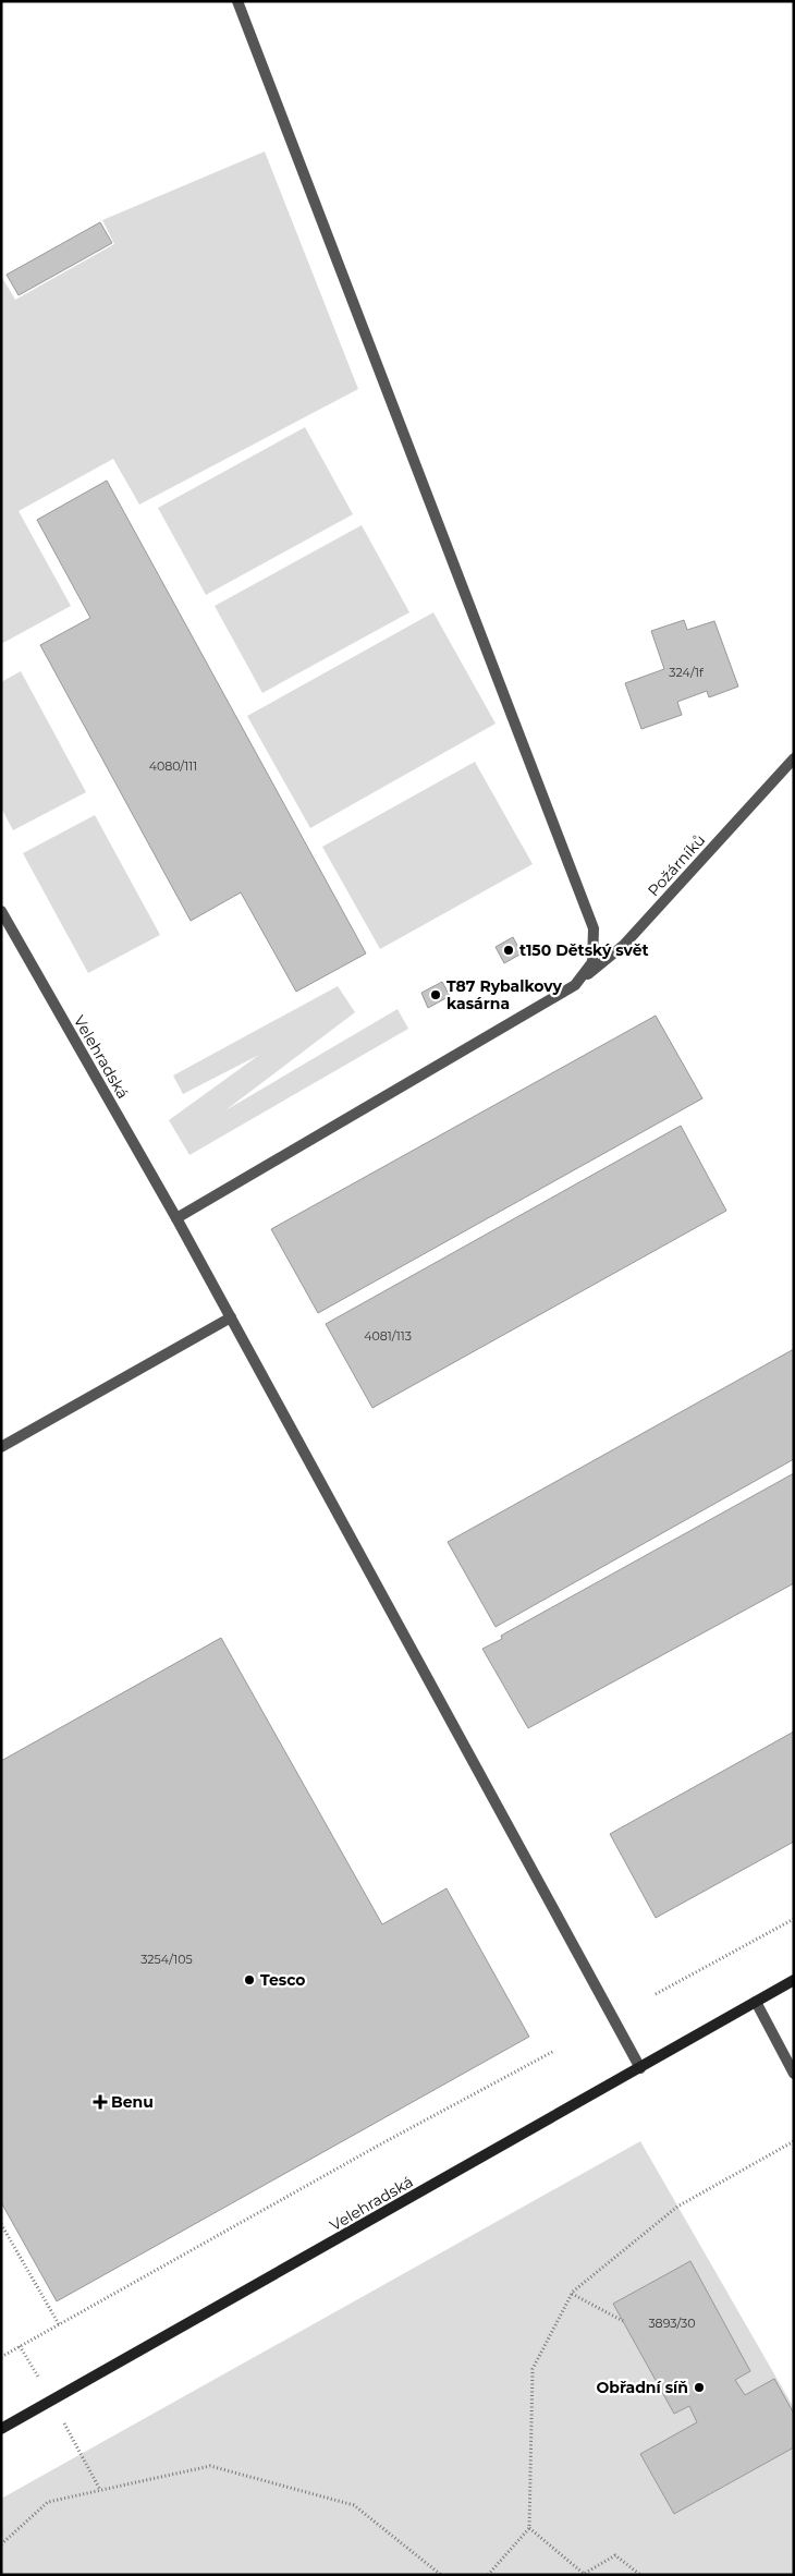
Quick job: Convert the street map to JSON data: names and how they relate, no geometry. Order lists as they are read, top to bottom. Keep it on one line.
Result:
{"streets":{"main road":["Velehradská"],"street":["Požárníků"]},"places":{"other":["t150 Dětský svět","T87 Rybalkovy kasárna","Tesco","Obřadní síň"],"health":["Benu"]},"house_numbers":["324/1f","4080/111","4081/113","3254/105","3893/30"]}
